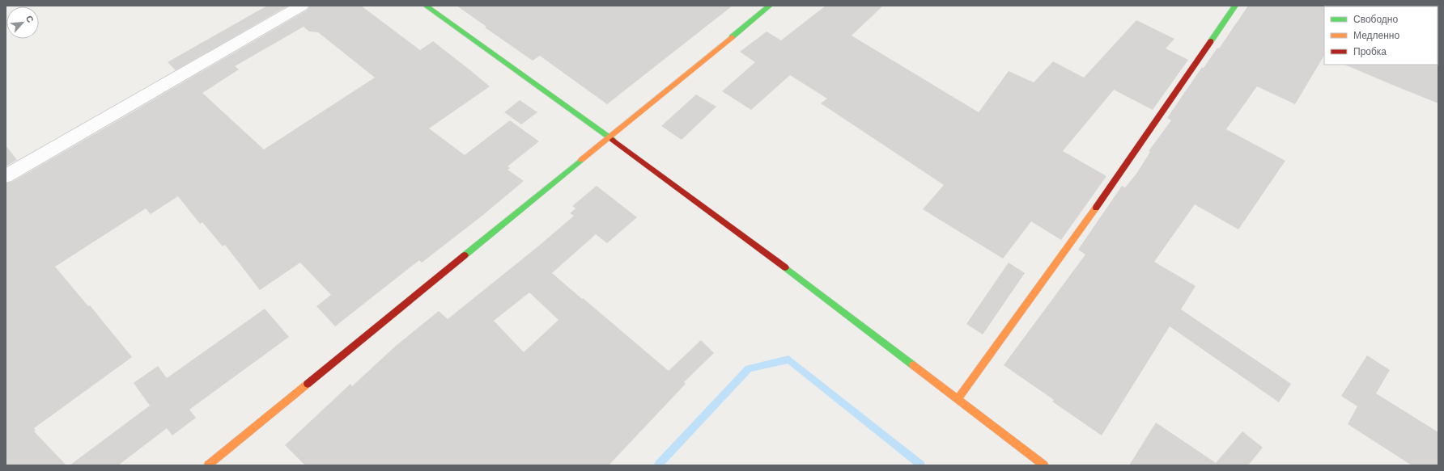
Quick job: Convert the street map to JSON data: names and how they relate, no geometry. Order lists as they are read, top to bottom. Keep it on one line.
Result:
{"legend":["Свободно","Медленно","Пробка"],"north":"top right"}
